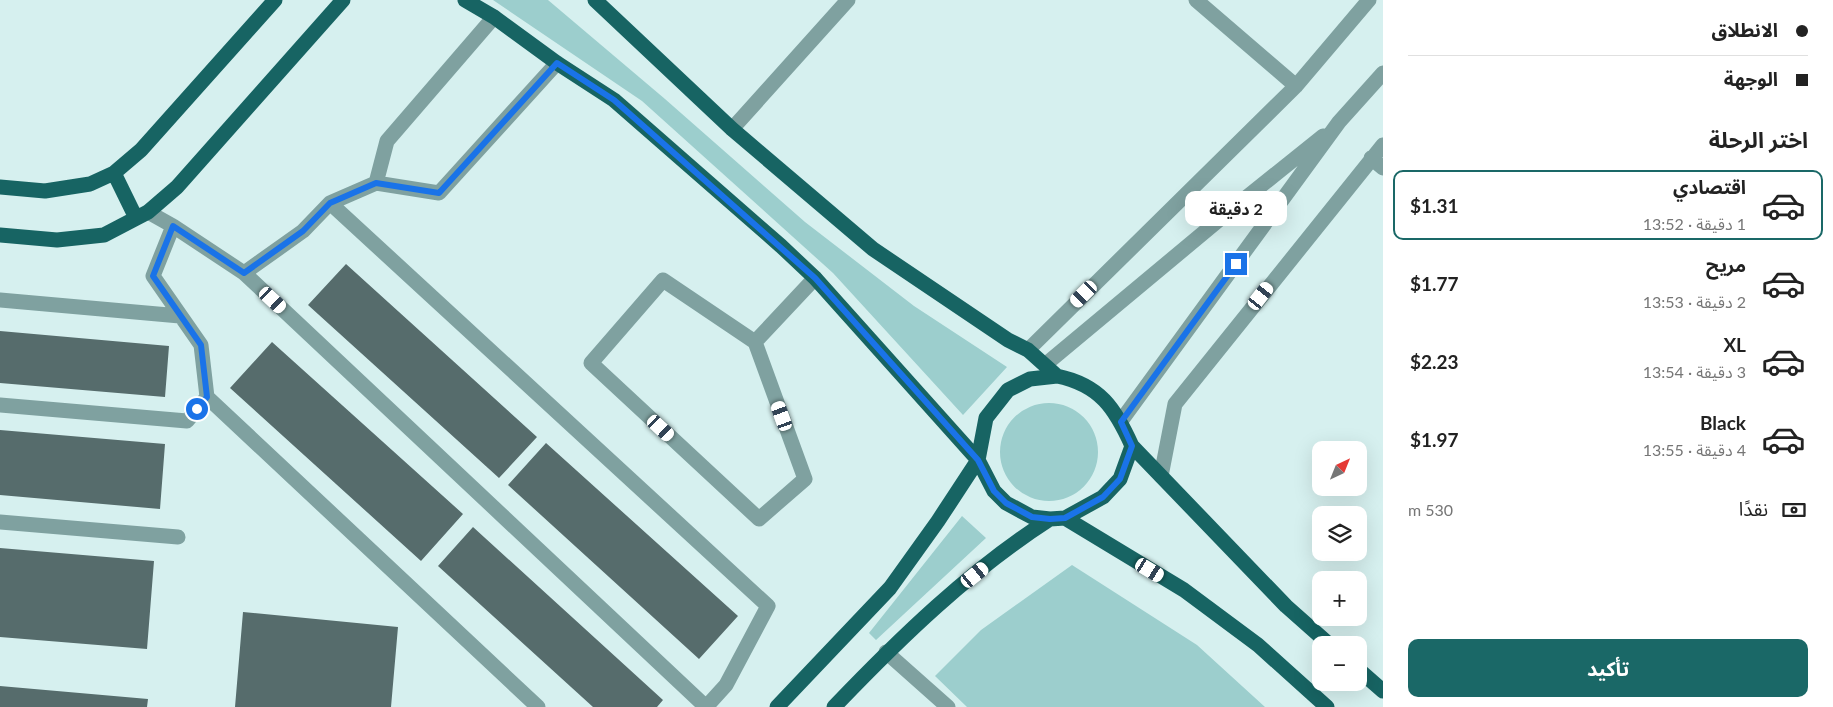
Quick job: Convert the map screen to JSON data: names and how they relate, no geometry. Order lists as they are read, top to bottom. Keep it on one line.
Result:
{"north":"top right","page":{"banner":["الانطلاق","الوجهة"],"heading":"اختر الرحلة","list":[{"name":"اقتصادي","note":"1 دقيقة · 13:52","value":"$1.31"},{"name":"مريح","note":"2 دقيقة · 13:53","value":"$1.77"},{"name":"XL","note":"3 دقيقة · 13:54","value":"$2.23"},{"name":"Black","note":"4 دقيقة · 13:55","value":"$1.97"}],"bubble":"2 دقيقة","map_buttons":["+","−"],"pay":["نقدًا","530 m"],"buttons":"تأكيد"}}
